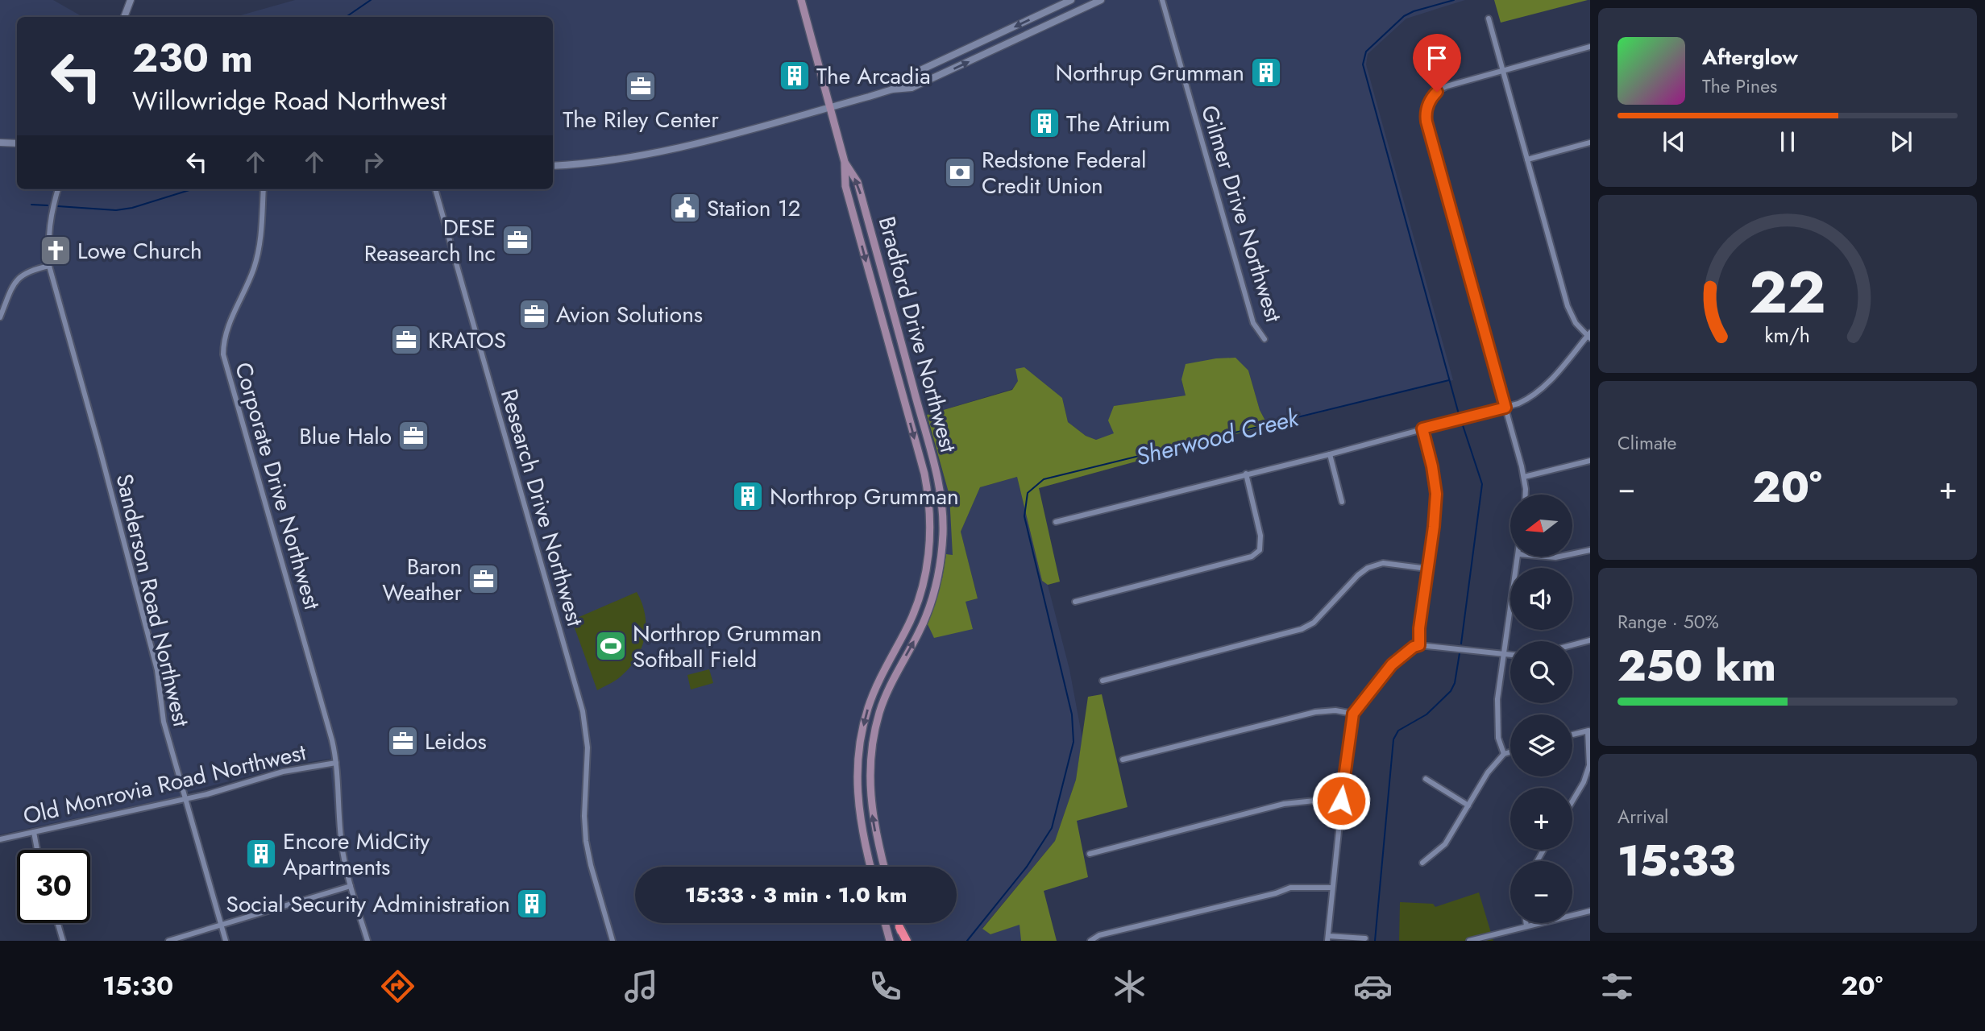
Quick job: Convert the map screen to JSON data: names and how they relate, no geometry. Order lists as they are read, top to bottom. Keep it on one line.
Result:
{"streets":{"main road":["Bradford Drive Northwest"],"street":["Gilmer Drive Northwest","Corporate Drive Northwest","Research Drive Northwest","Sanderson Road Northwest","Old Monrovia Road Northwest"]},"crossings":[["Corporate Drive Northwest","Old Monrovia Road Northwest"],["Sanderson Road Northwest","Old Monrovia Road Northwest"]],"water":["Sherwood Creek"],"places":{"building":["Northrup Grumman","The Arcadia","The Atrium","Northrop Grumman","Encore MidCity Apartments","Social Security Administration"],"office":["The Riley Center","DESE Reasearch Inc","Avion Solutions","KRATOS","Blue Halo","Baron Weather","Leidos"],"bank":["Redstone Federal Credit Union"],"public building":["Station 12"],"church":["Lowe Church"],"sports":["Northrop Grumman Softball Field"]},"north":"left","page":{"turn":["230 m","Willowridge Road Northwest"],"song":["Afterglow","The Pines"],"tile":["Climate",["Range · 50%","250 km"],["Arrival","15:33"]],"heat":["−","20°","+"],"map_buttons":["+","−"],"limit":"30","trip":"15:33 · 3 min · 1.0 km","tabs":["15:30","20°"],"gauge":["22","km/h"]}}
